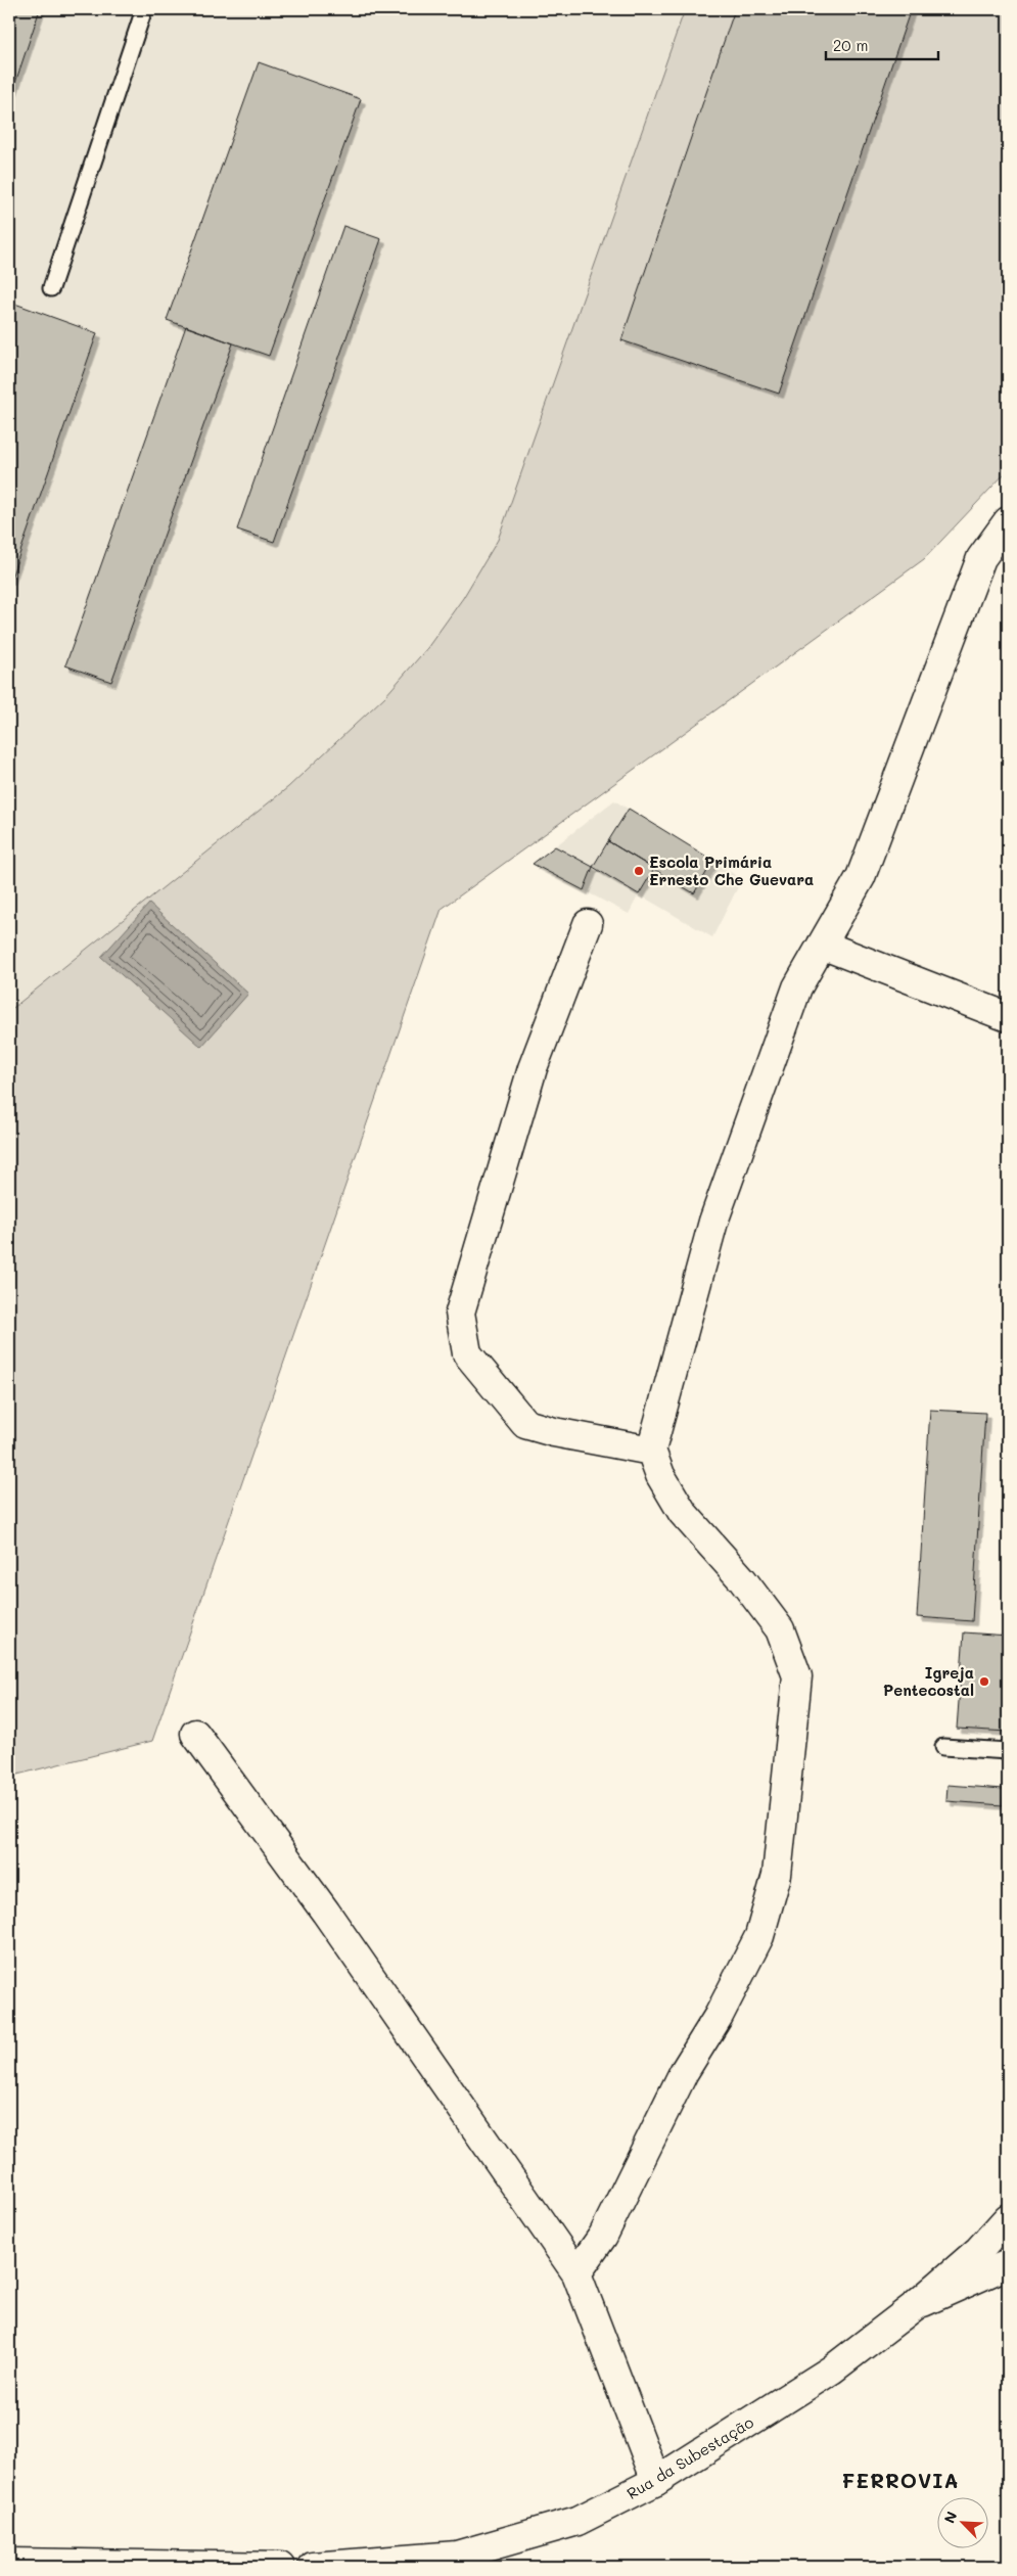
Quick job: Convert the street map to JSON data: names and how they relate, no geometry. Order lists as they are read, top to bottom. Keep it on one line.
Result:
{"streets":{"street":["Rua da Subestação"]},"districts":["FERROVIA"],"places":["Escola Primária Ernesto Che Guevara","Igreja Pentecostal"],"scale_bar":"20 m","north":"top left"}
